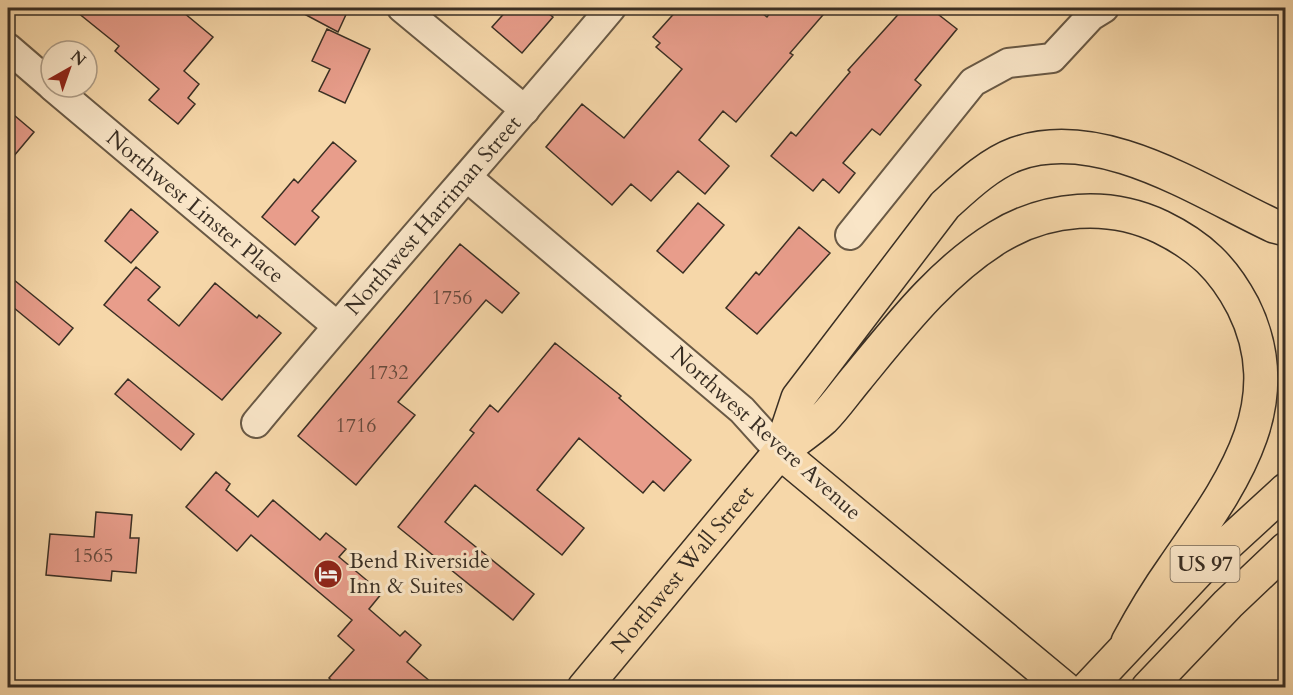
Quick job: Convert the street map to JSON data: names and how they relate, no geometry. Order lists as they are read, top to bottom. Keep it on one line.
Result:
{"streets":{"main road":["Northwest Revere Avenue","US 97","Northwest Wall Street"],"street":["Northwest Linster Place","Northwest Harriman Street"]},"crossings":[["Northwest Linster Place","Northwest Harriman Street"],["Northwest Harriman Street","Northwest Revere Avenue"],["Northwest Revere Avenue","Northwest Wall Street"]],"places":{"hotel":["Bend Riverside Inn & Suites"]},"house_numbers":["1756","1732","1716","1565"],"north":"top right"}
